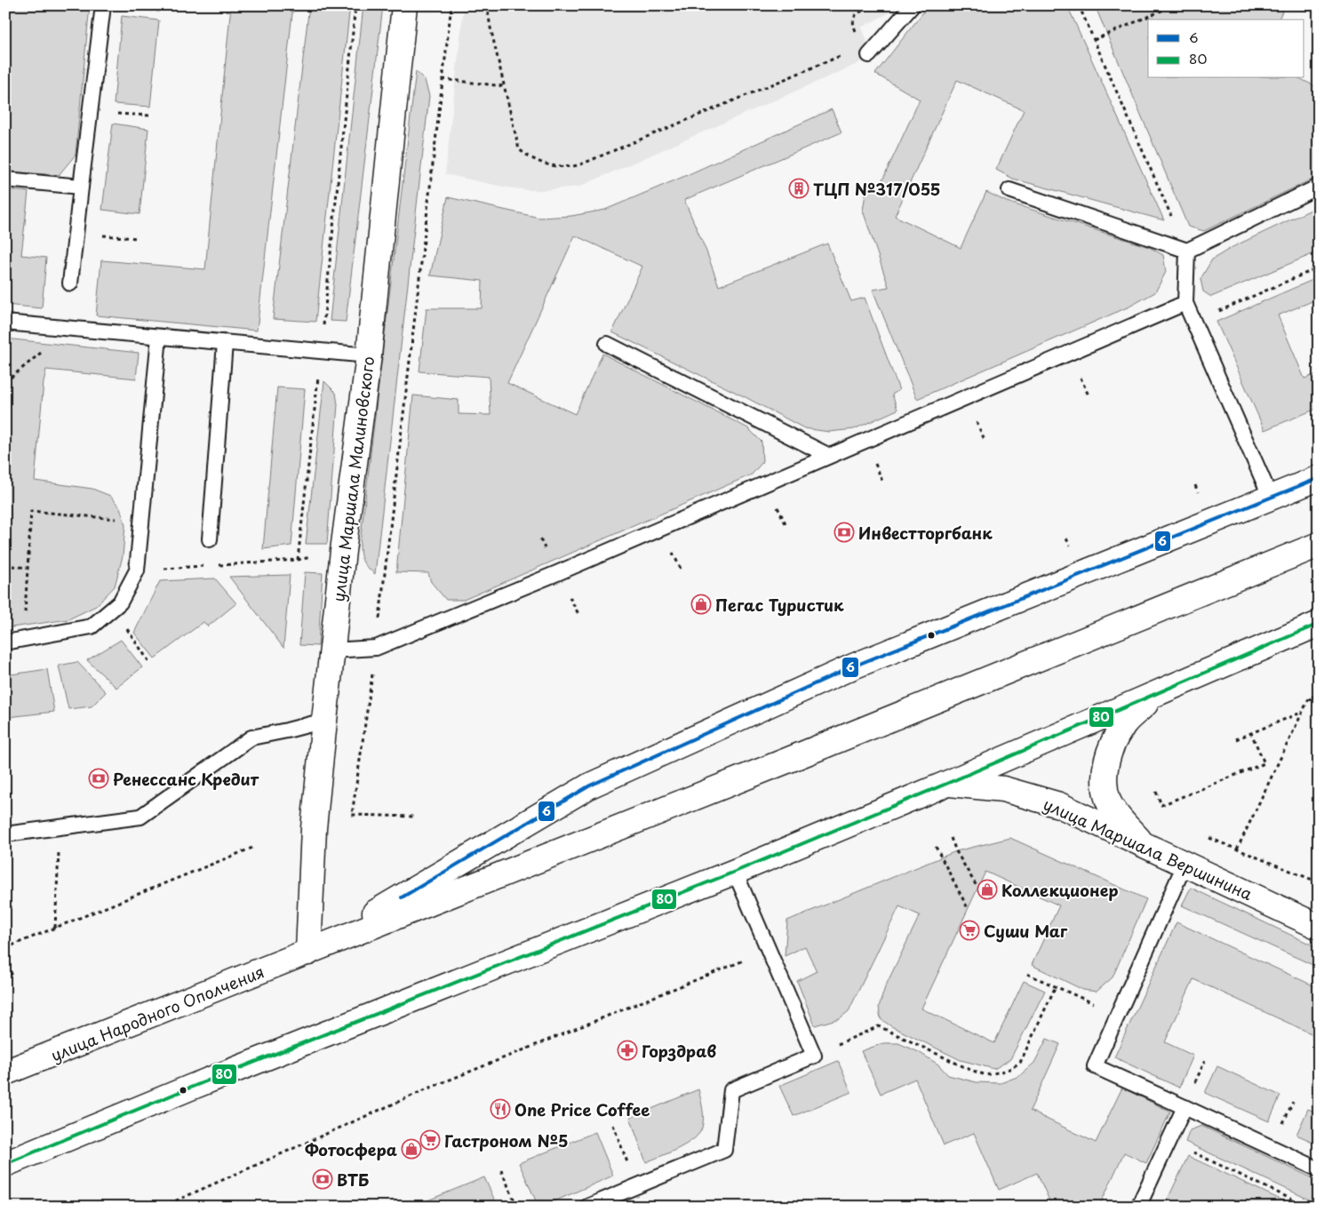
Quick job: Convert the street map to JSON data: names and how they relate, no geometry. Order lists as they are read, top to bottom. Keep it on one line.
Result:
{"streets":{"main road":["улица Маршала Малиновского","улица Маршала Вершинина","улица Народного Ополчения"]},"crossings":[["улица Маршала Малиновского","улица Народного Ополчения"]],"places":{"building":["ТЦП №317/055"],"bank":["Инвестторгбанк","Ренессанс Кредит","ВТБ"],"shop":["Пегас Туристик","Коллекционер","Фотосфера"],"supermarket":["Cуши Маг","Гастроном №5"],"pharmacy":["Горздрав"],"restaurant":["One Price Coffee"]},"lines":["transit line 6","transit line 80"],"legend":["6","80"]}
